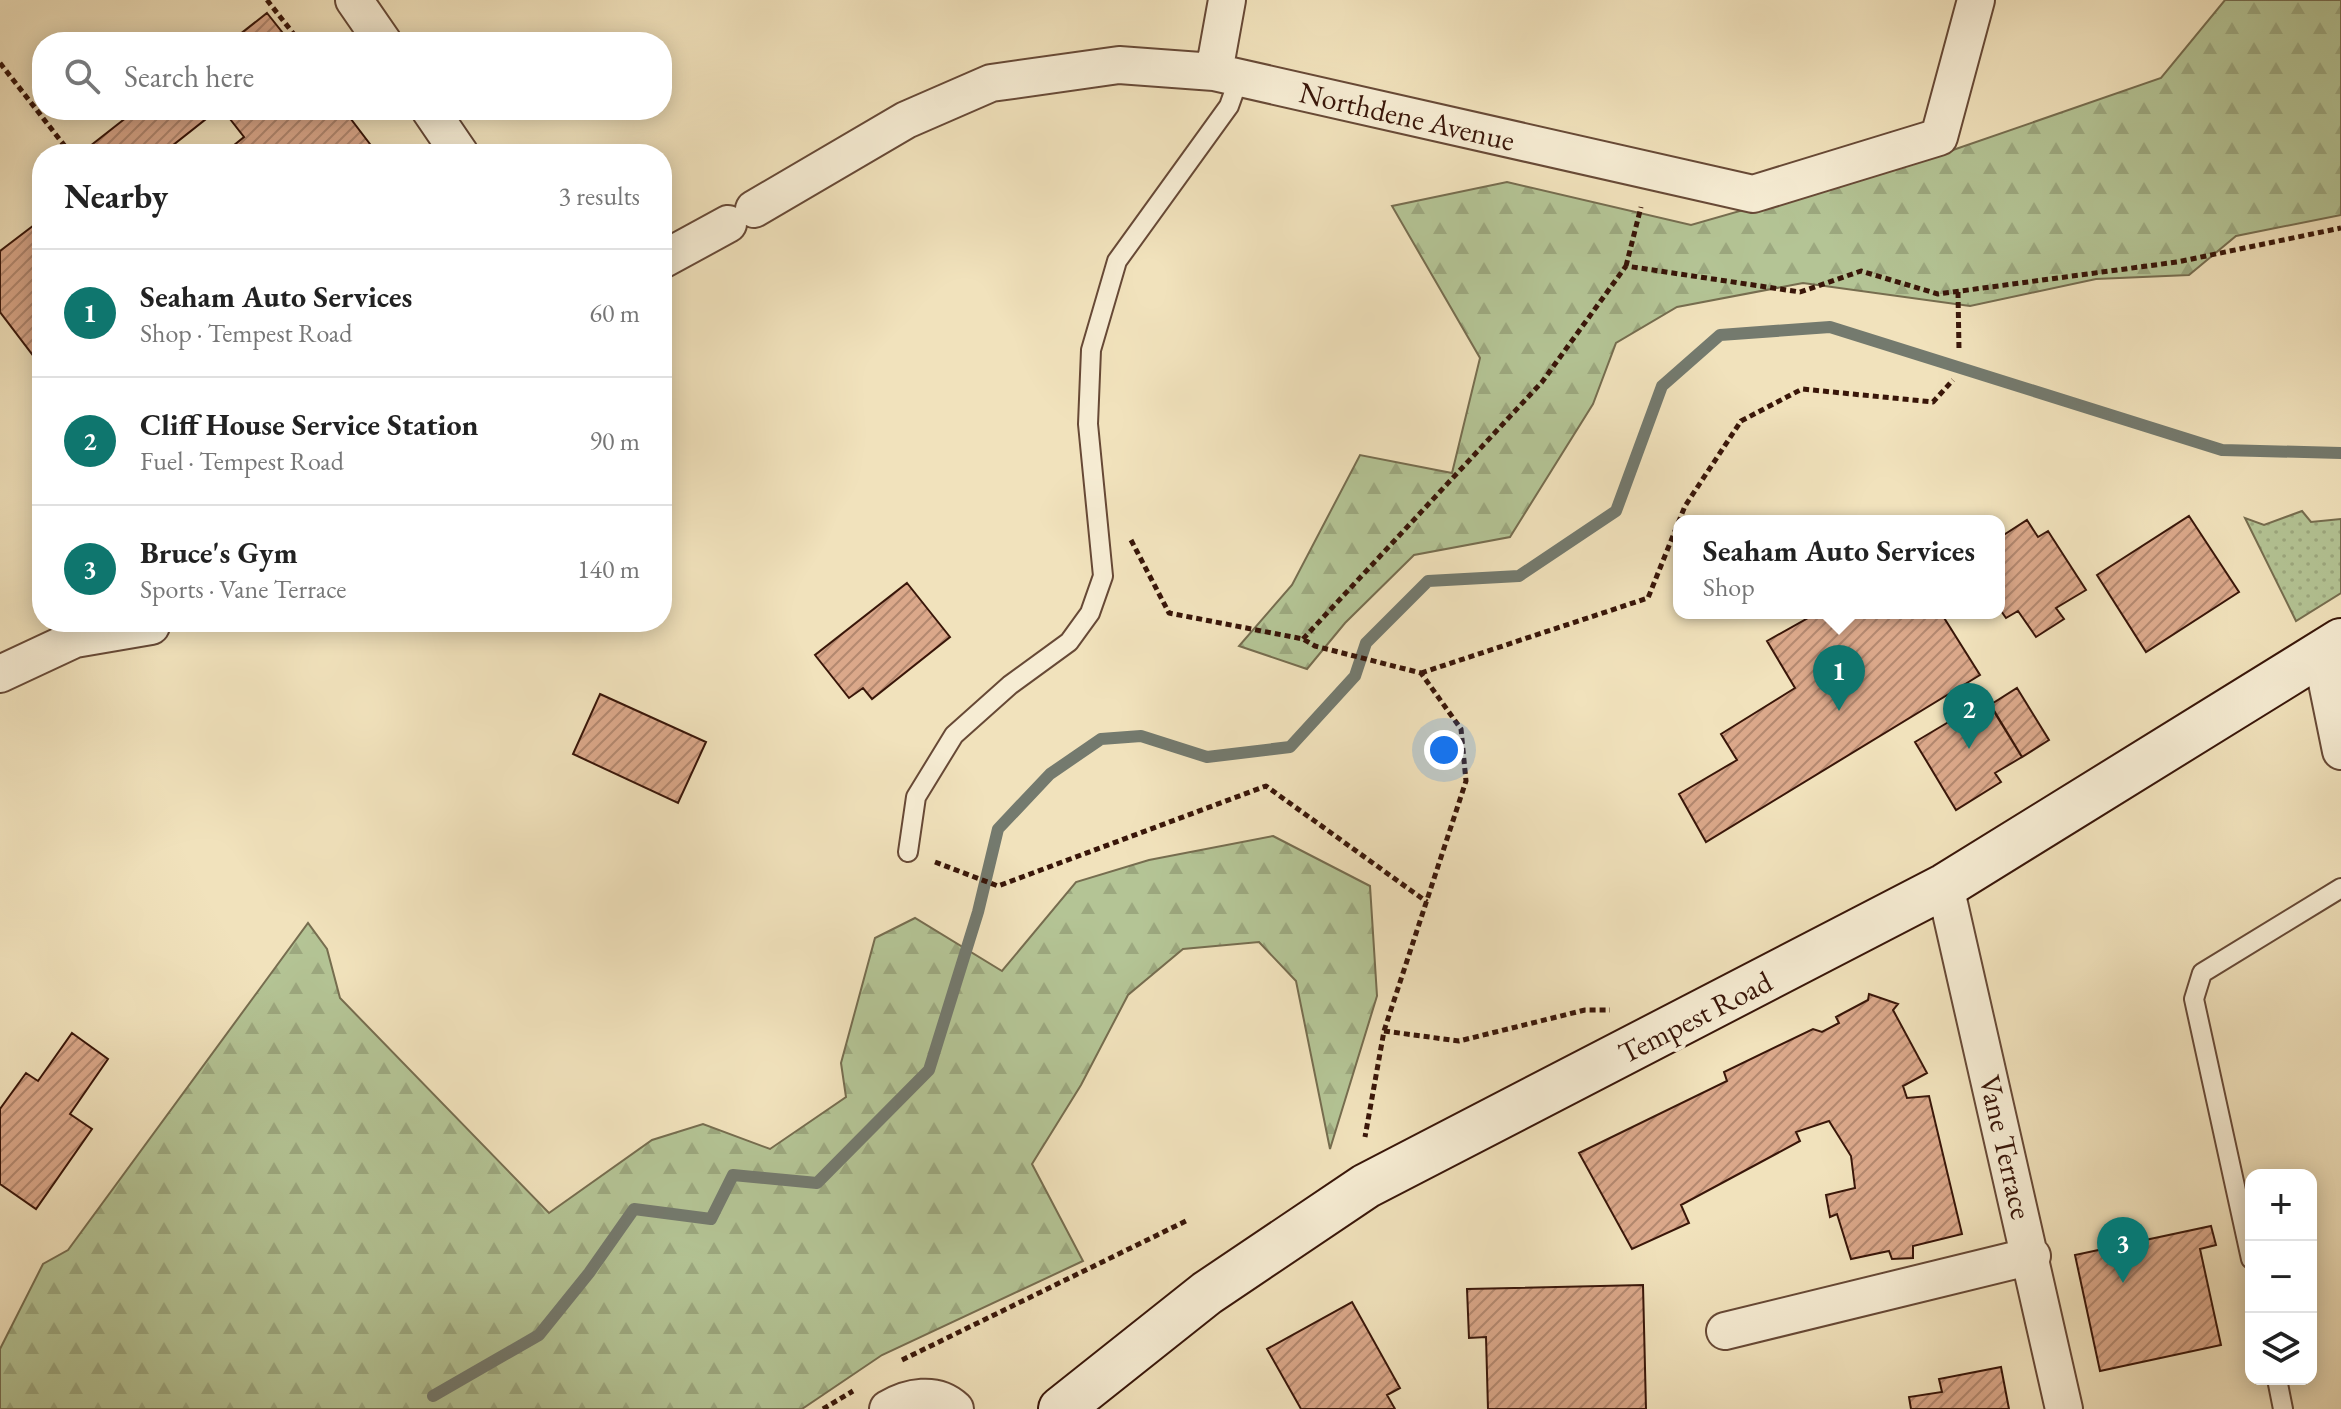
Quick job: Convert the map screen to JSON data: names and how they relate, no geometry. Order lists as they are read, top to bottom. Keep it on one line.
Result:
{"streets":{"main road":["Tempest Road"],"street":["Northdene Avenue","Vane Terrace"]},"crossings":[["Tempest Road","Vane Terrace"]],"page":{"search":"Search here","heading":["Nearby","3 results"],"list":[{"mark":"1","name":"Seaham Auto Services","note":"Shop · Tempest Road","value":"60 m"},{"mark":"2","name":"Cliff House Service Station","note":"Fuel · Tempest Road","value":"90 m"},{"mark":"3","name":"Bruce's Gym","note":"Sports · Vane Terrace","value":"140 m"}],"popup":["Seaham Auto Services","Shop"],"pins":["1","2","3"],"map_buttons":["+","−"]}}
